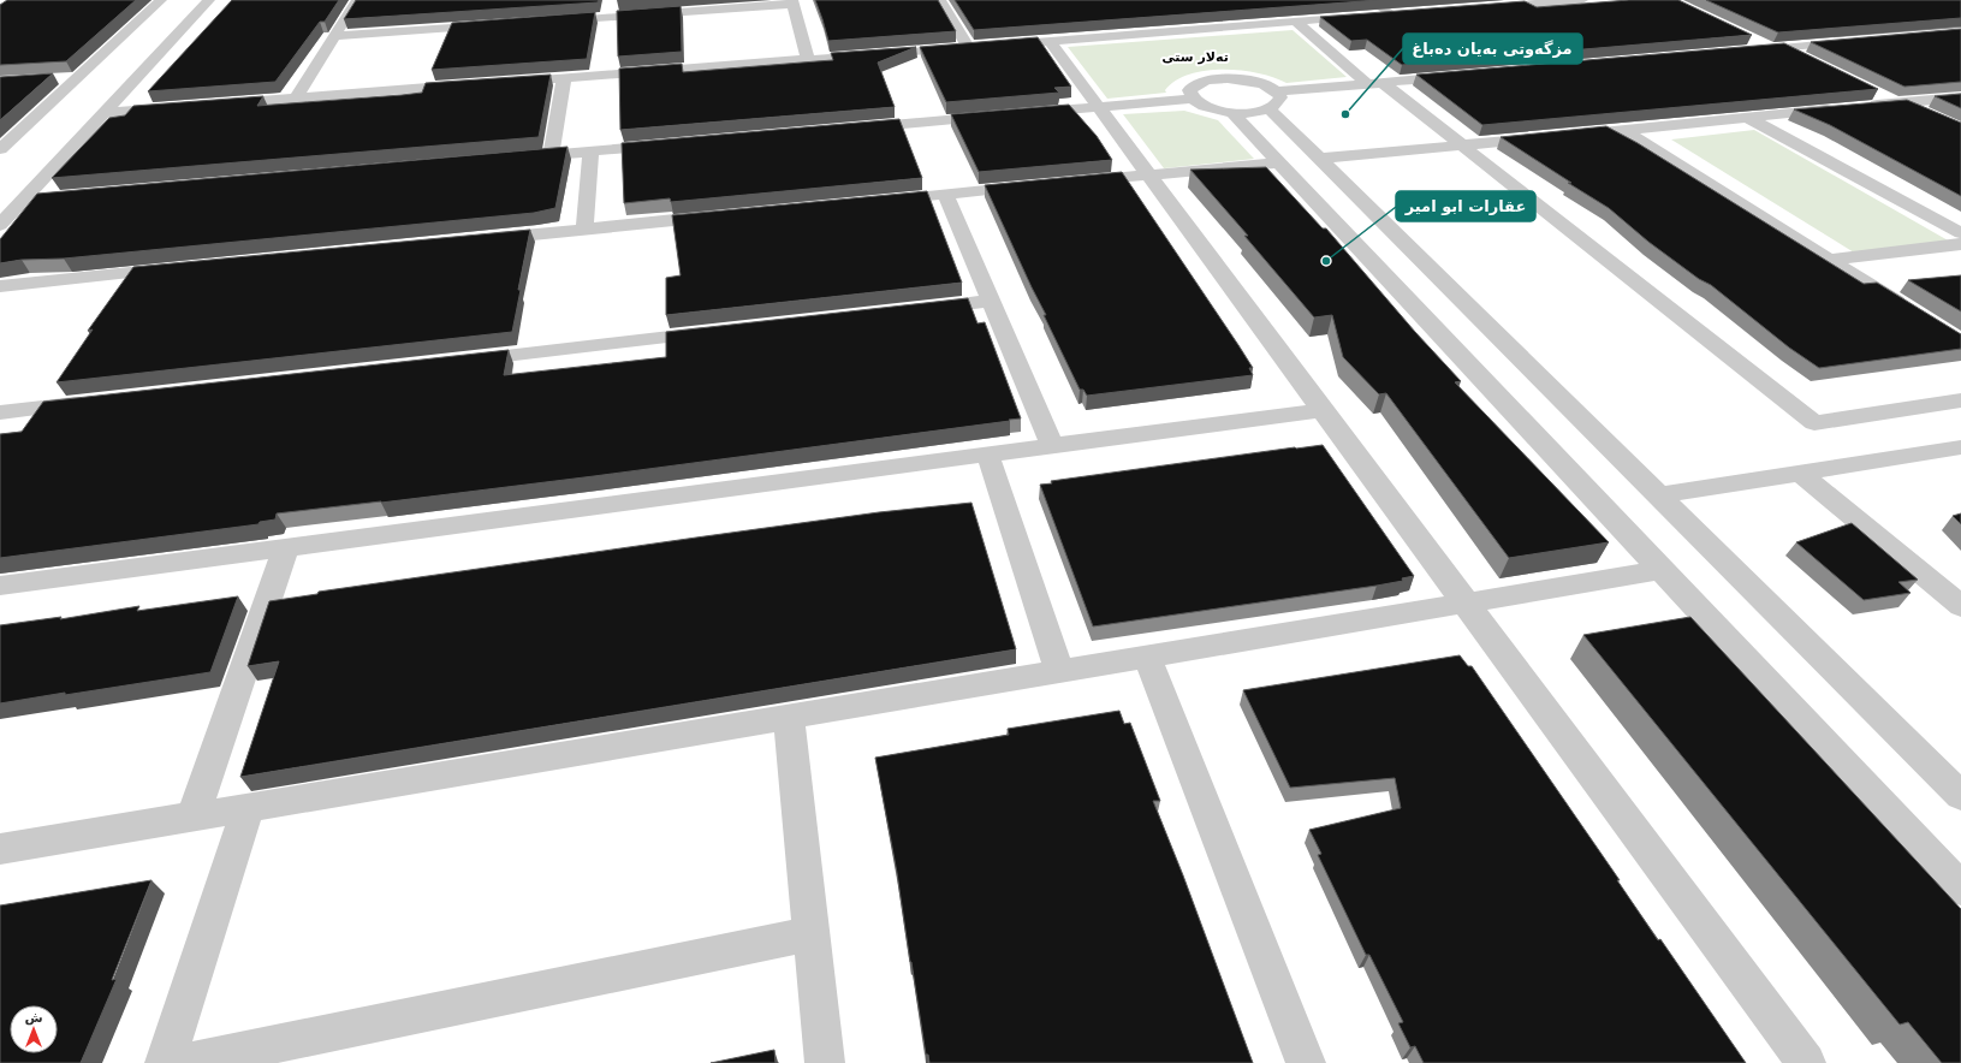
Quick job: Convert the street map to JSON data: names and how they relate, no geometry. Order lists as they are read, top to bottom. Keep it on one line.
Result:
{"districts":["ته‌لار ستی"],"places":["مزگەوتی بەیان دەباغ","عقارات ابو امير"],"north":"top"}
